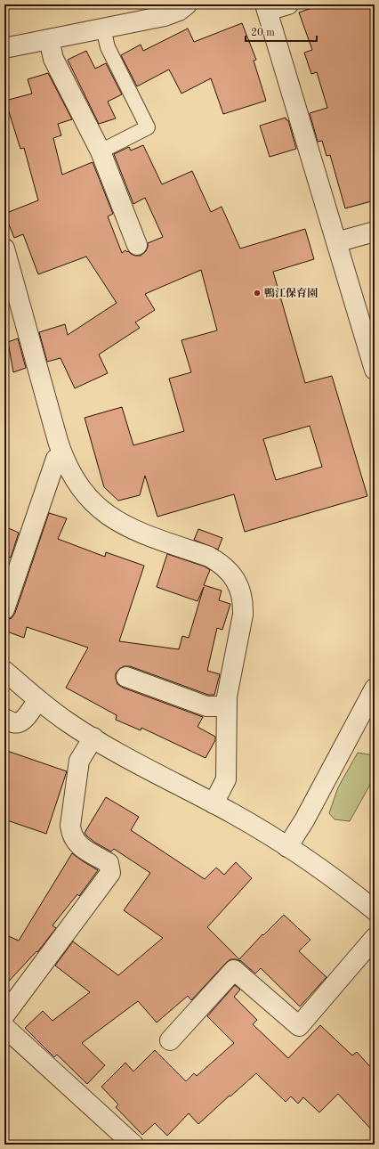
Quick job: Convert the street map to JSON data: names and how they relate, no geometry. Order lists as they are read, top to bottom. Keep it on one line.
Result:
{"places":["鴨江保育園"],"scale_bar":"20 m"}
